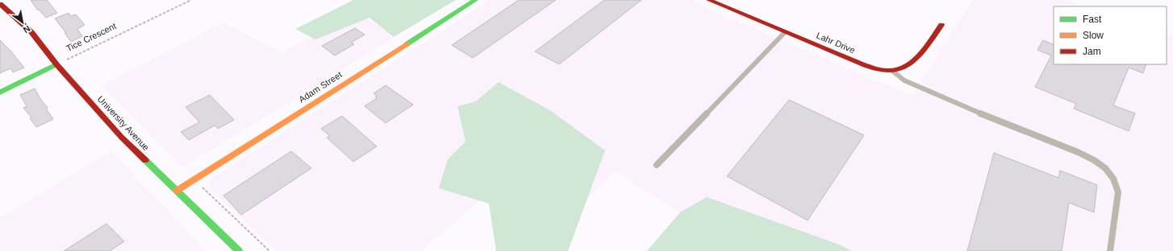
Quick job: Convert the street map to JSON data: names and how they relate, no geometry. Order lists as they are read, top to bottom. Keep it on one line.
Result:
{"streets":{"street":["Lahr Drive","Adam Street","University Avenue"],"path":["Tice Crescent"]},"crossings":[["Tice Crescent","University Avenue"],["Adam Street","University Avenue"]],"legend":["Fast","Slow","Jam"],"north":"bottom right"}
